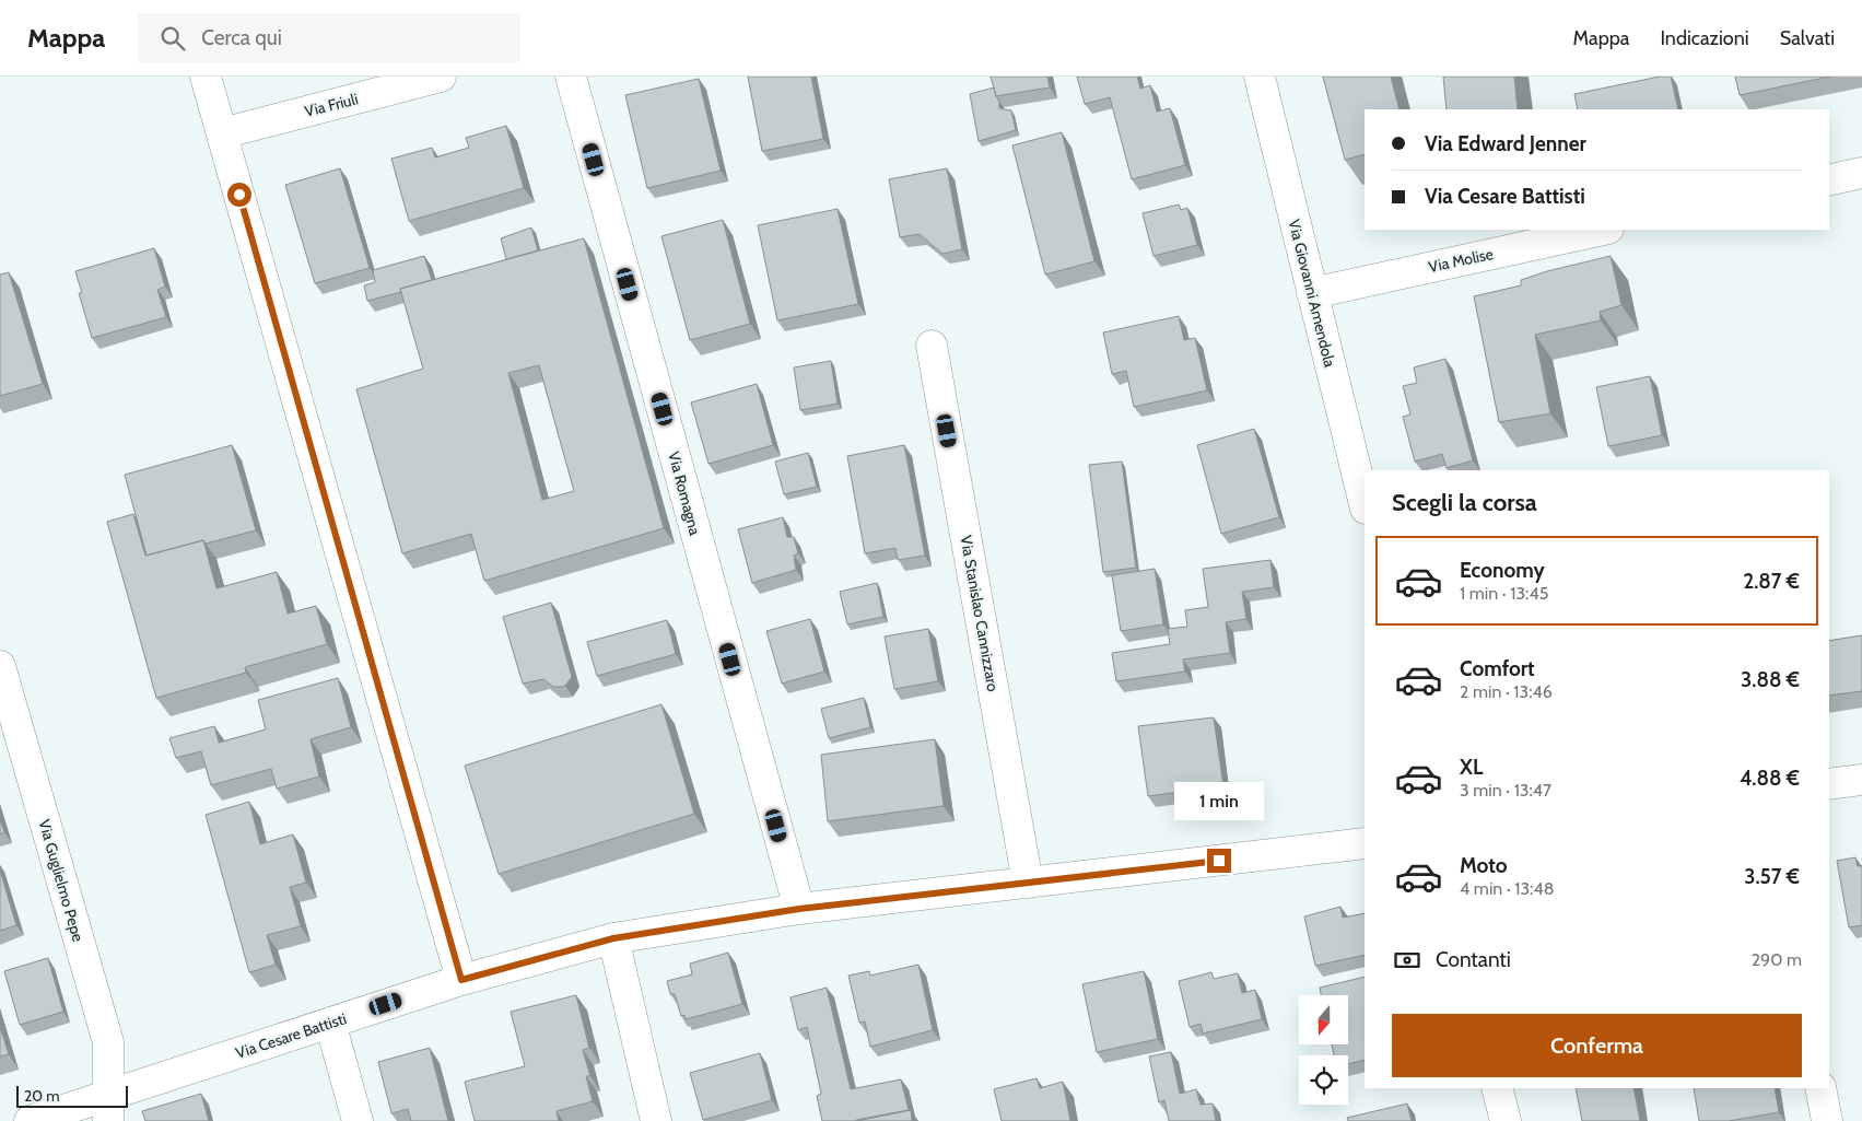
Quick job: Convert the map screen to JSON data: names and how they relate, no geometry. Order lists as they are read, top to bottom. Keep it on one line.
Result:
{"streets":{"street":["Via Friuli","Via Molise","Via Giovanni Amendola","Via Romagna","Via Stanislao Cannizzaro","Via Guglielmo Pepe","Via Cesare Battisti"]},"crossings":[["Via Molise","Via Giovanni Amendola"],["Via Romagna","Via Cesare Battisti"],["Via Stanislao Cannizzaro","Via Cesare Battisti"],["Via Guglielmo Pepe","Via Cesare Battisti"]],"scale_bar":"20 m","north":"bottom","page":{"header":"Mappa","search":"Cerca qui","nav":["Mappa","Indicazioni","Salvati"],"banner":["Via Edward Jenner","Via Cesare Battisti"],"heading":"Scegli la corsa","list":[{"name":"Economy","note":"1 min · 13:45","value":"2.87 €"},{"name":"Comfort","note":"2 min · 13:46","value":"3.88 €"},{"name":"XL","note":"3 min · 13:47","value":"4.88 €"},{"name":"Moto","note":"4 min · 13:48","value":"3.57 €"}],"bubble":"1 min","pay":["Contanti","290 m"],"buttons":"Conferma","scale":"20 m"}}
